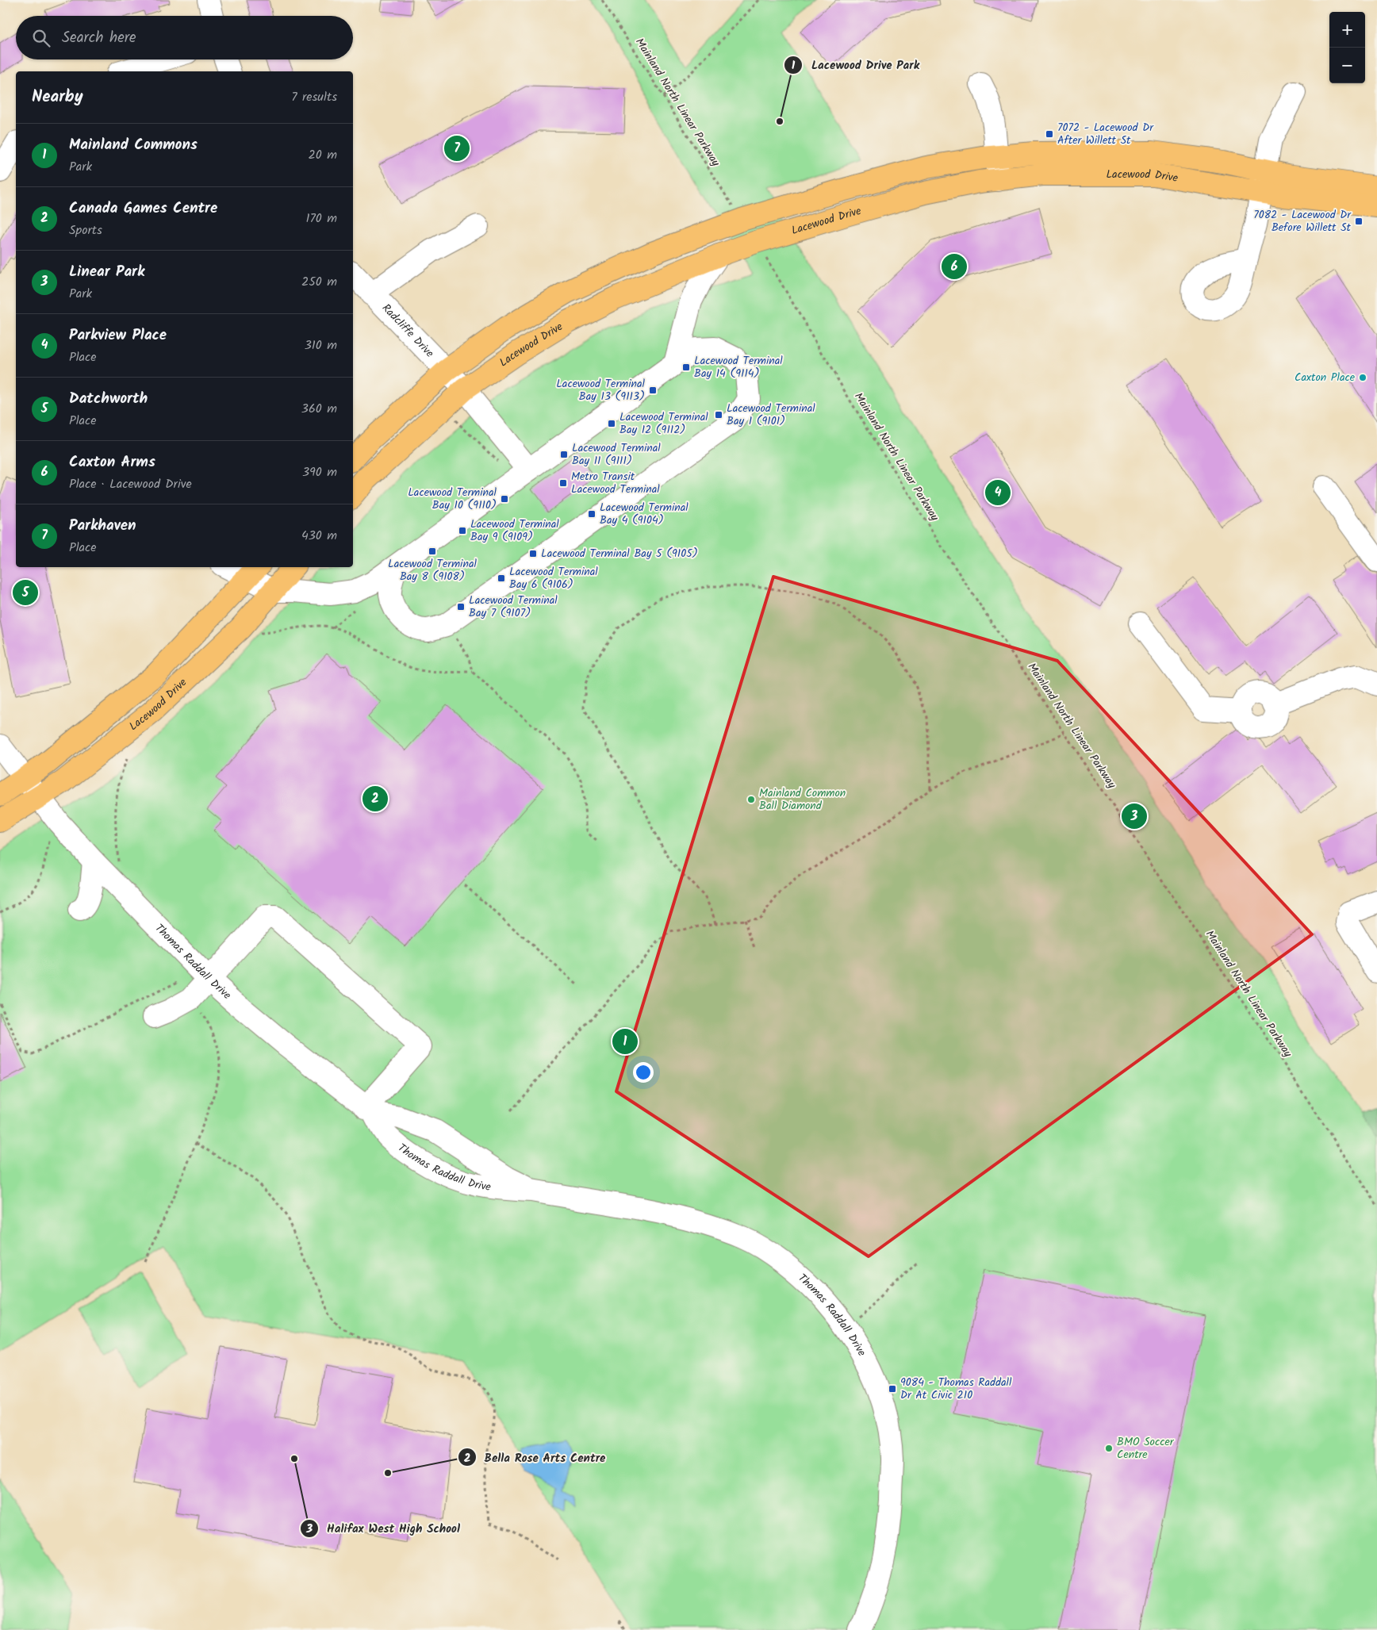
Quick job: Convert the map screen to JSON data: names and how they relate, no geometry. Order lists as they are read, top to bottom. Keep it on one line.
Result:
{"streets":{"main road":["Lacewood Drive"],"street":["Radcliffe Drive","Thomas Raddall Drive"],"path":["Mainland North Linear Parkway"]},"crossings":[["Lacewood Drive","Radcliffe Drive"],["Lacewood Drive","Thomas Raddall Drive"]],"places":{"other":["Lacewood Drive Park","Caxton Place","Mainland Common Ball Diamond","BMO Soccer Centre","Halifax West High School","Bella Rose Arts Centre"],"transit":["7072 - Lacewood Dr After Willett St","7082 - Lacewood Dr Before Willett St","Lacewood Terminal Bay 14 (9114)","Lacewood Terminal Bay 13 (9113)","Lacewood Terminal Bay 1 (9101)","Lacewood Terminal Bay 12 (9112)","Lacewood Terminal Bay 11 (9111)","Metro Transit Lacewood Terminal","Lacewood Terminal Bay 10 (9110)","Lacewood Terminal Bay 4 (9104)","Lacewood Terminal Bay 9 (9109)","Lacewood Terminal Bay 8 (9108)","Lacewood Terminal Bay 5 (9105)","Lacewood Terminal Bay 6 (9106)","Lacewood Terminal Bay 7 (9107)","9084 - Thomas Raddall Dr At Civic 210"]},"page":{"map_buttons":["+","−"],"search":"Search here","heading":["Nearby","7 results"],"list":[{"mark":"1","name":"Mainland Commons","note":"Park","value":"20 m"},{"mark":"2","name":"Canada Games Centre","note":"Sports","value":"170 m"},{"mark":"3","name":"Linear Park","note":"Park","value":"250 m"},{"mark":"4","name":"Parkview Place","note":"Place","value":"310 m"},{"mark":"5","name":"Datchworth","note":"Place","value":"360 m"},{"mark":"6","name":"Caxton Arms","note":"Place · Lacewood Drive","value":"390 m"},{"mark":"7","name":"Parkhaven","note":"Place","value":"430 m"}],"pins":["7","6","4","5","2","3","1"]}}
